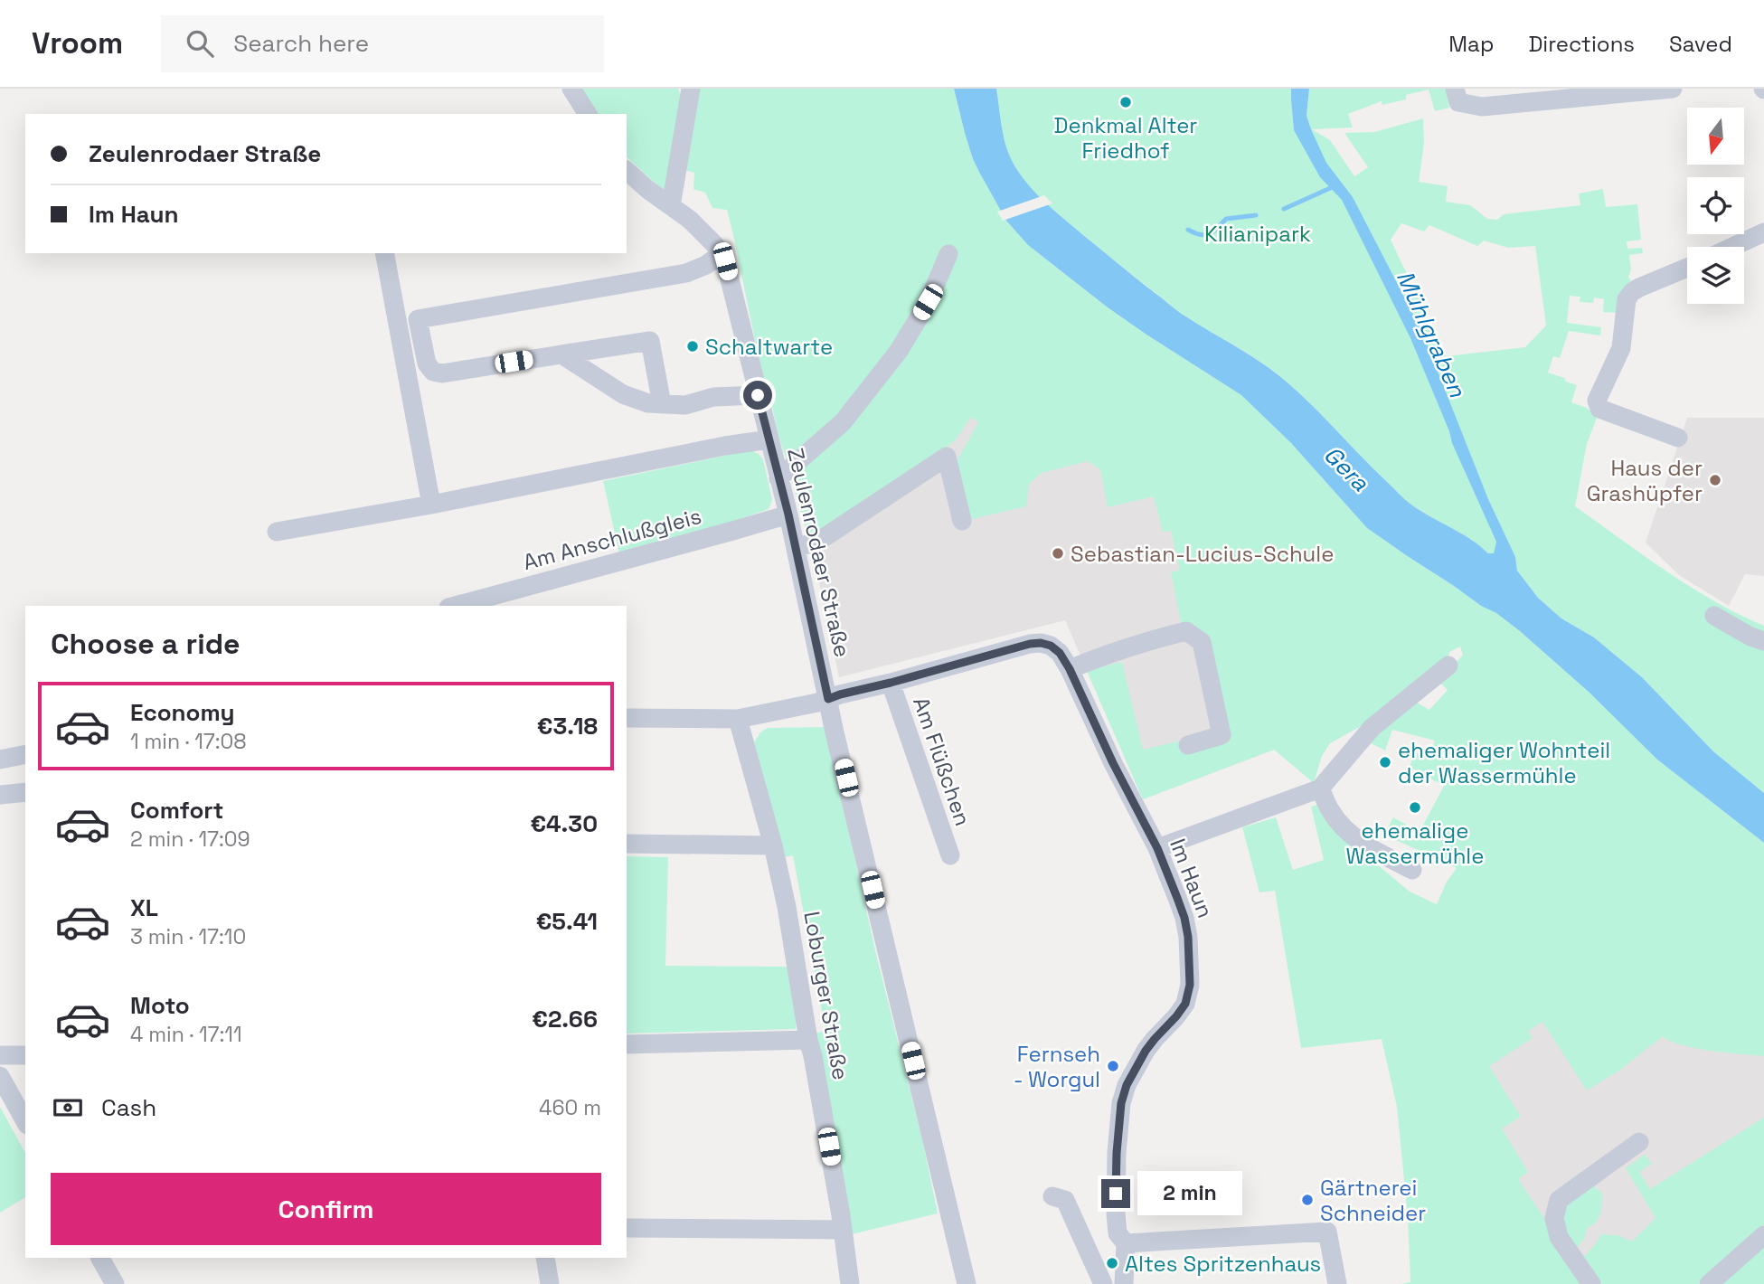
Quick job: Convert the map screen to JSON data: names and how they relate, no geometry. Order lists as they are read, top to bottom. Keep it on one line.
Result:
{"streets":{"street":["Am Anschlußgleis","Zeulenrodaer Straße","Am Flüßchen","Im Haun","Loburger Straße"]},"crossings":[["Am Anschlußgleis","Zeulenrodaer Straße"],["Zeulenrodaer Straße","Am Flüßchen"],["Am Flüßchen","Im Haun"],["Am Flüßchen","Loburger Straße"]],"water":["Mühlgraben","Gera"],"parks":["Kilianipark"],"places":["Denkmal Alter Friedhof","Schaltwarte","Haus der Grashüpfer","Sebastian-Lucius-Schule","ehemaliger Wohnteil der Wassermühle","ehemalige Wassermühle","Fernseh - Worgul","Gärtnerei Schneider","Altes Spritzenhaus"],"north":"bottom","page":{"header":"Vroom","search":"Search here","nav":["Map","Directions","Saved"],"banner":["Zeulenrodaer Straße","Im Haun"],"heading":"Choose a ride","list":[{"name":"Economy","note":"1 min · 17:08","value":"€3.18"},{"name":"Comfort","note":"2 min · 17:09","value":"€4.30"},{"name":"XL","note":"3 min · 17:10","value":"€5.41"},{"name":"Moto","note":"4 min · 17:11","value":"€2.66"}],"pay":["Cash","460 m"],"buttons":"Confirm","bubble":"2 min"}}
